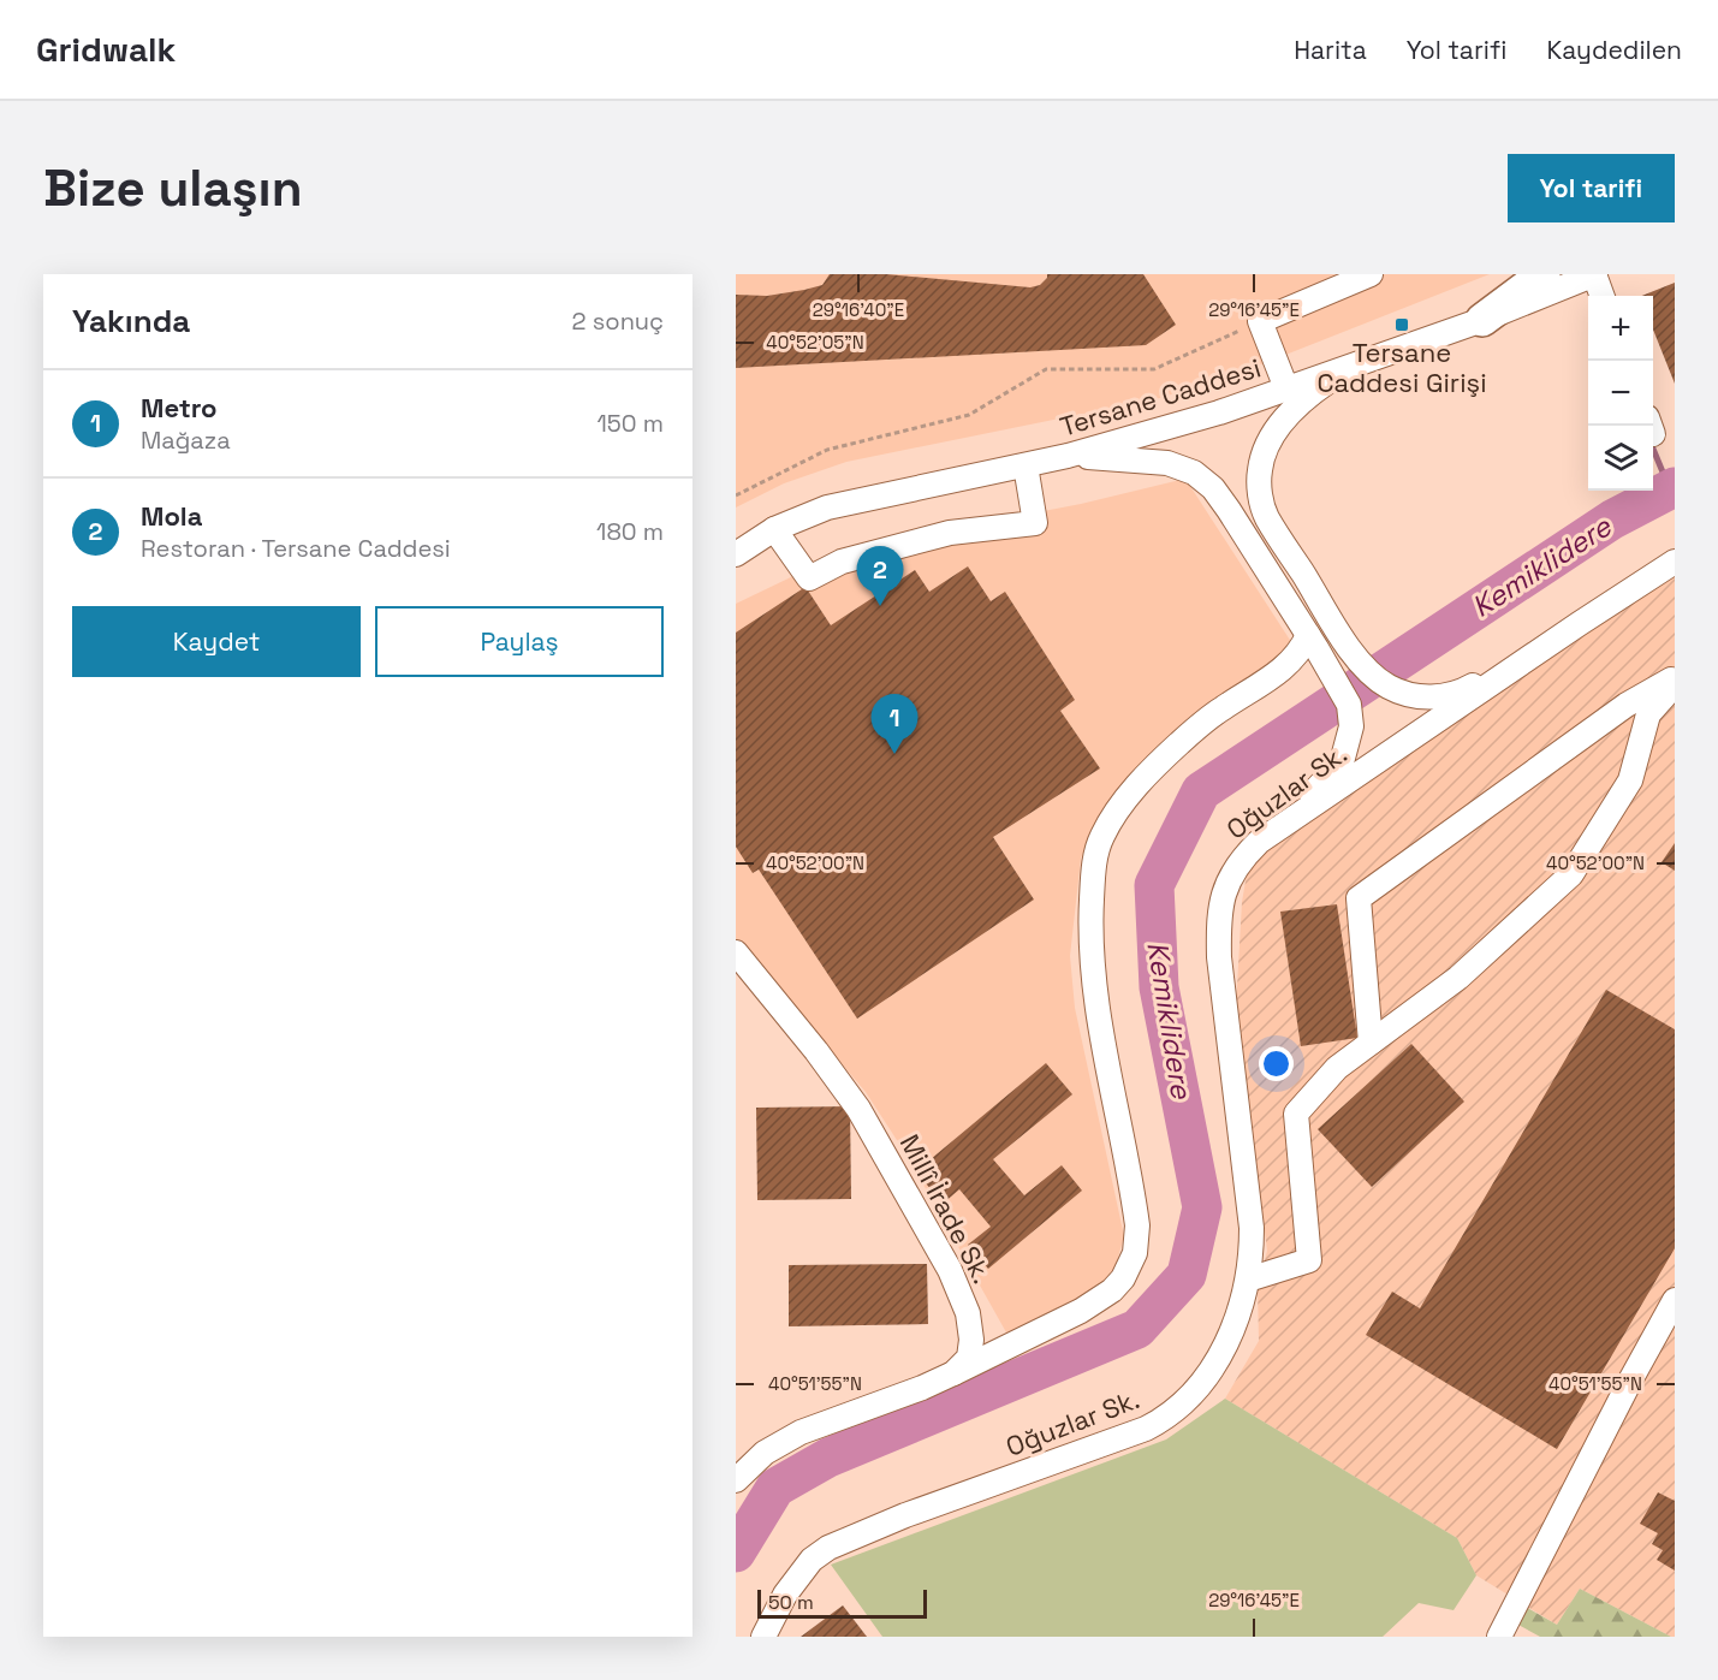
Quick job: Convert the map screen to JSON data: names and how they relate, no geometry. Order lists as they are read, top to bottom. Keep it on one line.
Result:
{"streets":{"street":["Tersane Caddesi","Oğuzlar Sk.","Millî İrade Sk."]},"water":["Kemiklidere"],"places":{"transit":["Tersane Caddesi Girişi"]},"scale_bar":"50 m","page":{"header":"Gridwalk","nav":["Harita","Yol tarifi","Kaydedilen"],"buttons":["Yol tarifi",["Kaydet","Paylaş"]],"title":"Bize ulaşın","heading":["Yakında","2 sonuç"],"map_buttons":["+","−"],"list":[{"mark":"1","name":"Metro","note":"Mağaza","value":"150 m"},{"mark":"2","name":"Mola","note":"Restoran · Tersane Caddesi","value":"180 m"}],"pins":["2","1"],"scale":"50 m"},"coordinates":["29°16'40\"E","29°16'45\"E","40°52'05\"N","40°52'00\"N","40°51'55\"N"]}
